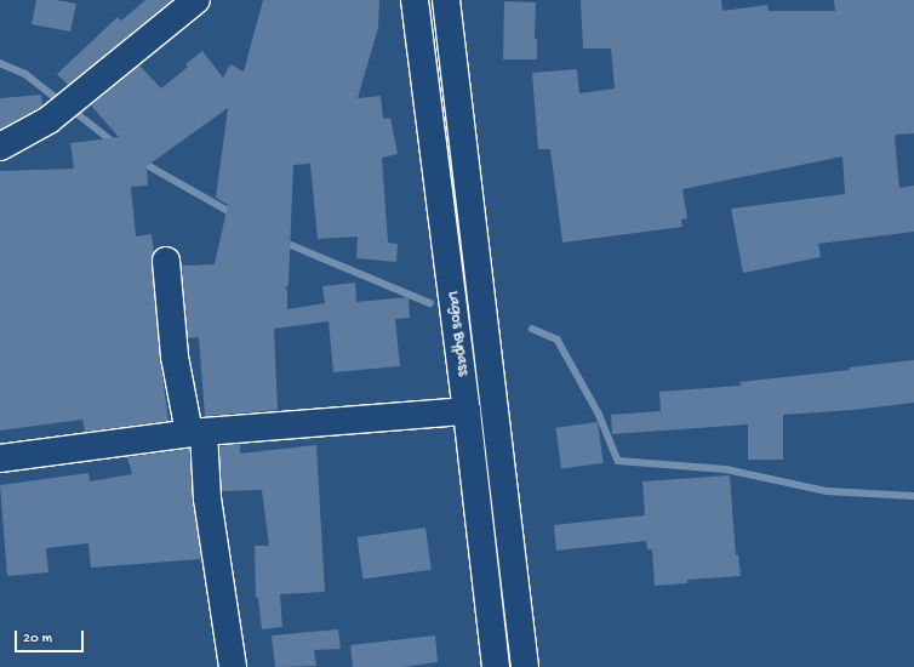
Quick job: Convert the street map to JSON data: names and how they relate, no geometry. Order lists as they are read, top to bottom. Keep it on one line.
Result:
{"streets":{"main road":["Lagos Bypass"]},"scale_bar":"20 m"}
